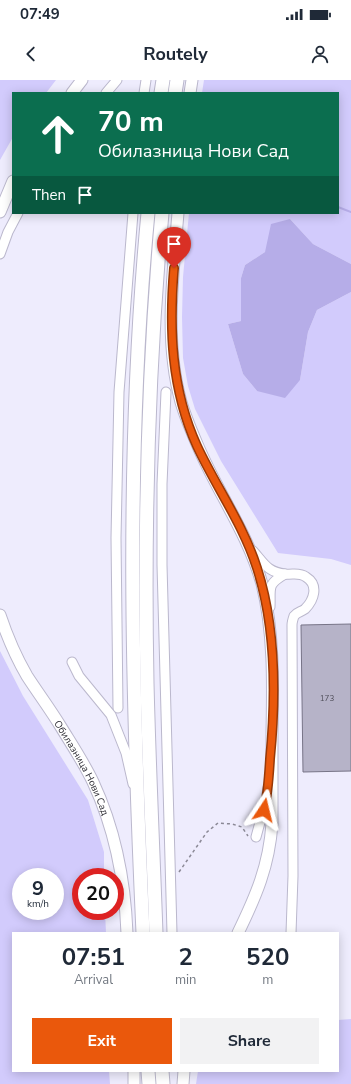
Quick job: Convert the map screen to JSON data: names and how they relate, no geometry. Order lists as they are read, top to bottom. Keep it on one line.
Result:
{"streets":{"main road":["Обилазница Нови Сад"]},"house_numbers":["173"],"page":{"status":"07:49","header":"Routely","turn":["70 m","Обилазница Нови Сад"],"then":"Then","speed":"9 km/h","limit":"20","eta":["07:51","Arrival","2","min","520","m"],"buttons":["Exit","Share"]}}
